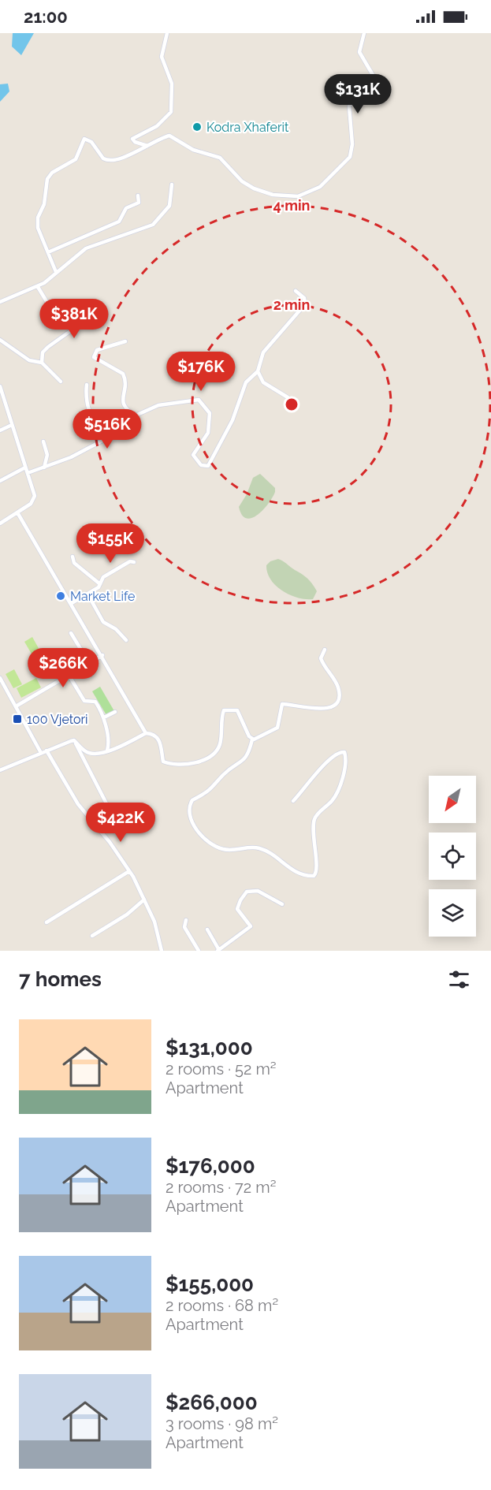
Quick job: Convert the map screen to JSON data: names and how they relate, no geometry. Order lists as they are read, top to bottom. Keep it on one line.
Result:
{"places":{"other":["Kodra Xhaferit","Market Life"],"transit":["100 Vjetori"]},"north":"bottom left","page":{"status":"21:00","price":["$131K","$381K","$176K","$516K","$155K","$266K","$422K"],"heading":"7 homes","list":[{"name":"$131,000","note":"2 rooms · 52 m² · Apartment"},{"name":"$176,000","note":"2 rooms · 72 m² · Apartment"},{"name":"$155,000","note":"2 rooms · 68 m² · Apartment"},{"name":"$266,000","note":"3 rooms · 98 m² · Apartment"}]},"rings":["4 min","2 min"]}
